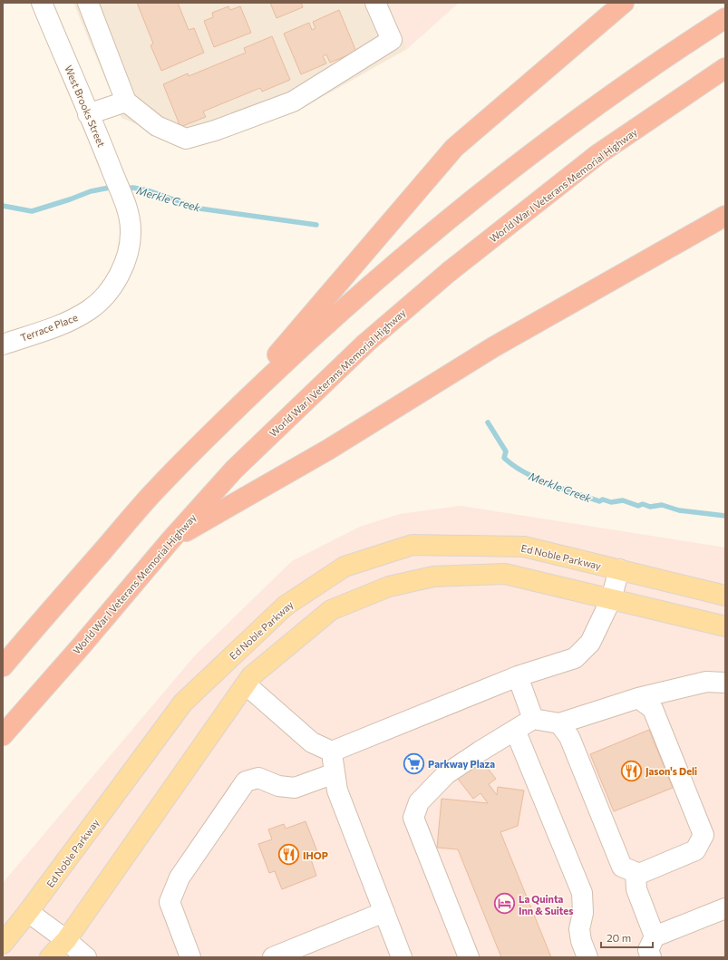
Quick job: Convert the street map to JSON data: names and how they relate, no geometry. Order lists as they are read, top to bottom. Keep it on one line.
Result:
{"streets":{"highway":["World War I Veterans Memorial Highway"],"main road":["Ed Noble Parkway"],"street":["West Brooks Street","Terrace Place"]},"crossings":[["West Brooks Street","Terrace Place"]],"water":["Merkle Creek"],"places":{"supermarket":["Parkway Plaza"],"restaurant":["Jason's Deli","IHOP"],"hotel":["La Quinta Inn & Suites"]},"scale_bar":"20 m"}
